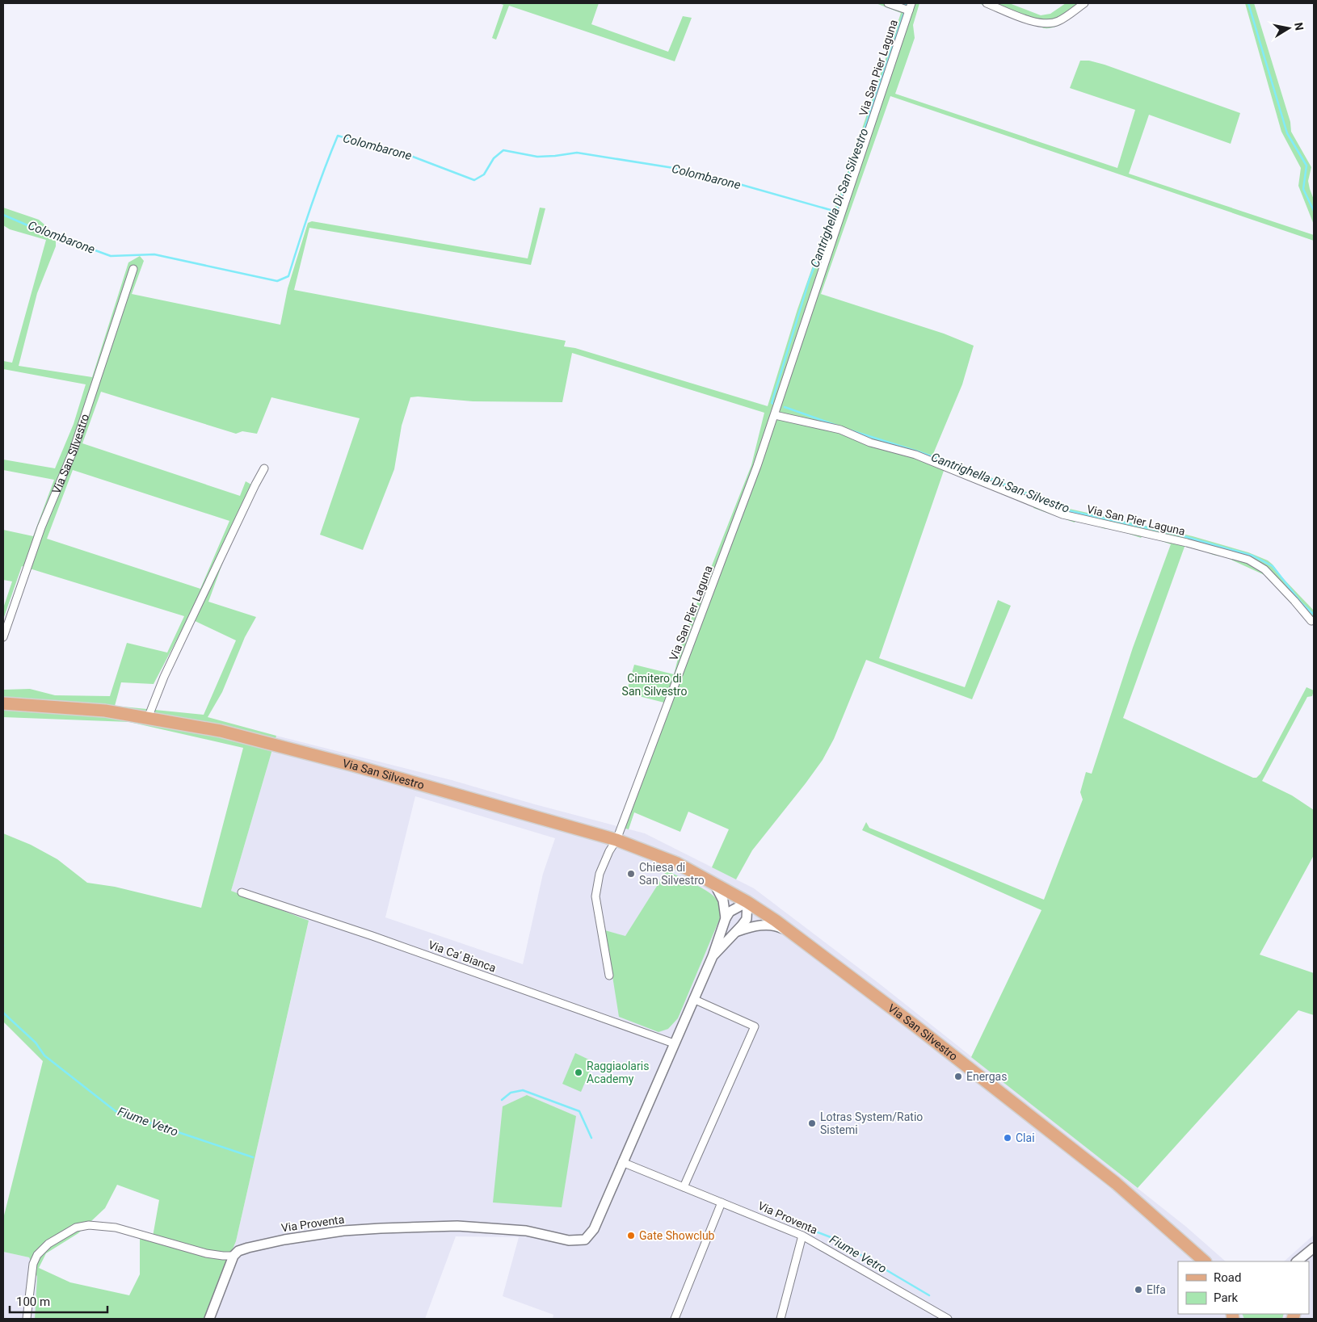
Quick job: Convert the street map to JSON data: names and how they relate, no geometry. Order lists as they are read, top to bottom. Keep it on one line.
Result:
{"streets":{"main road":["Via San Silvestro"],"street":["Via San Pier Laguna","Via Ca' Bianca","Via Proventa"]},"crossings":[["Via San Pier Laguna","Via San Silvestro"],["Via San Silvestro","Via Proventa"],["Via Ca' Bianca","Via Proventa"]],"water":["Colombarone","Cantrighella Di San Silvestro","Fiume Vetro"],"parks":["Cimitero di San Silvestro"],"places":["Chiesa di San Silvestro","Raggiaolaris Academy","Energas","Lotras System/Ratio Sistemi","Clai","Gate Showclub","Elfa"],"legend":["Road","Park"],"scale_bar":"100 m","north":"right"}
